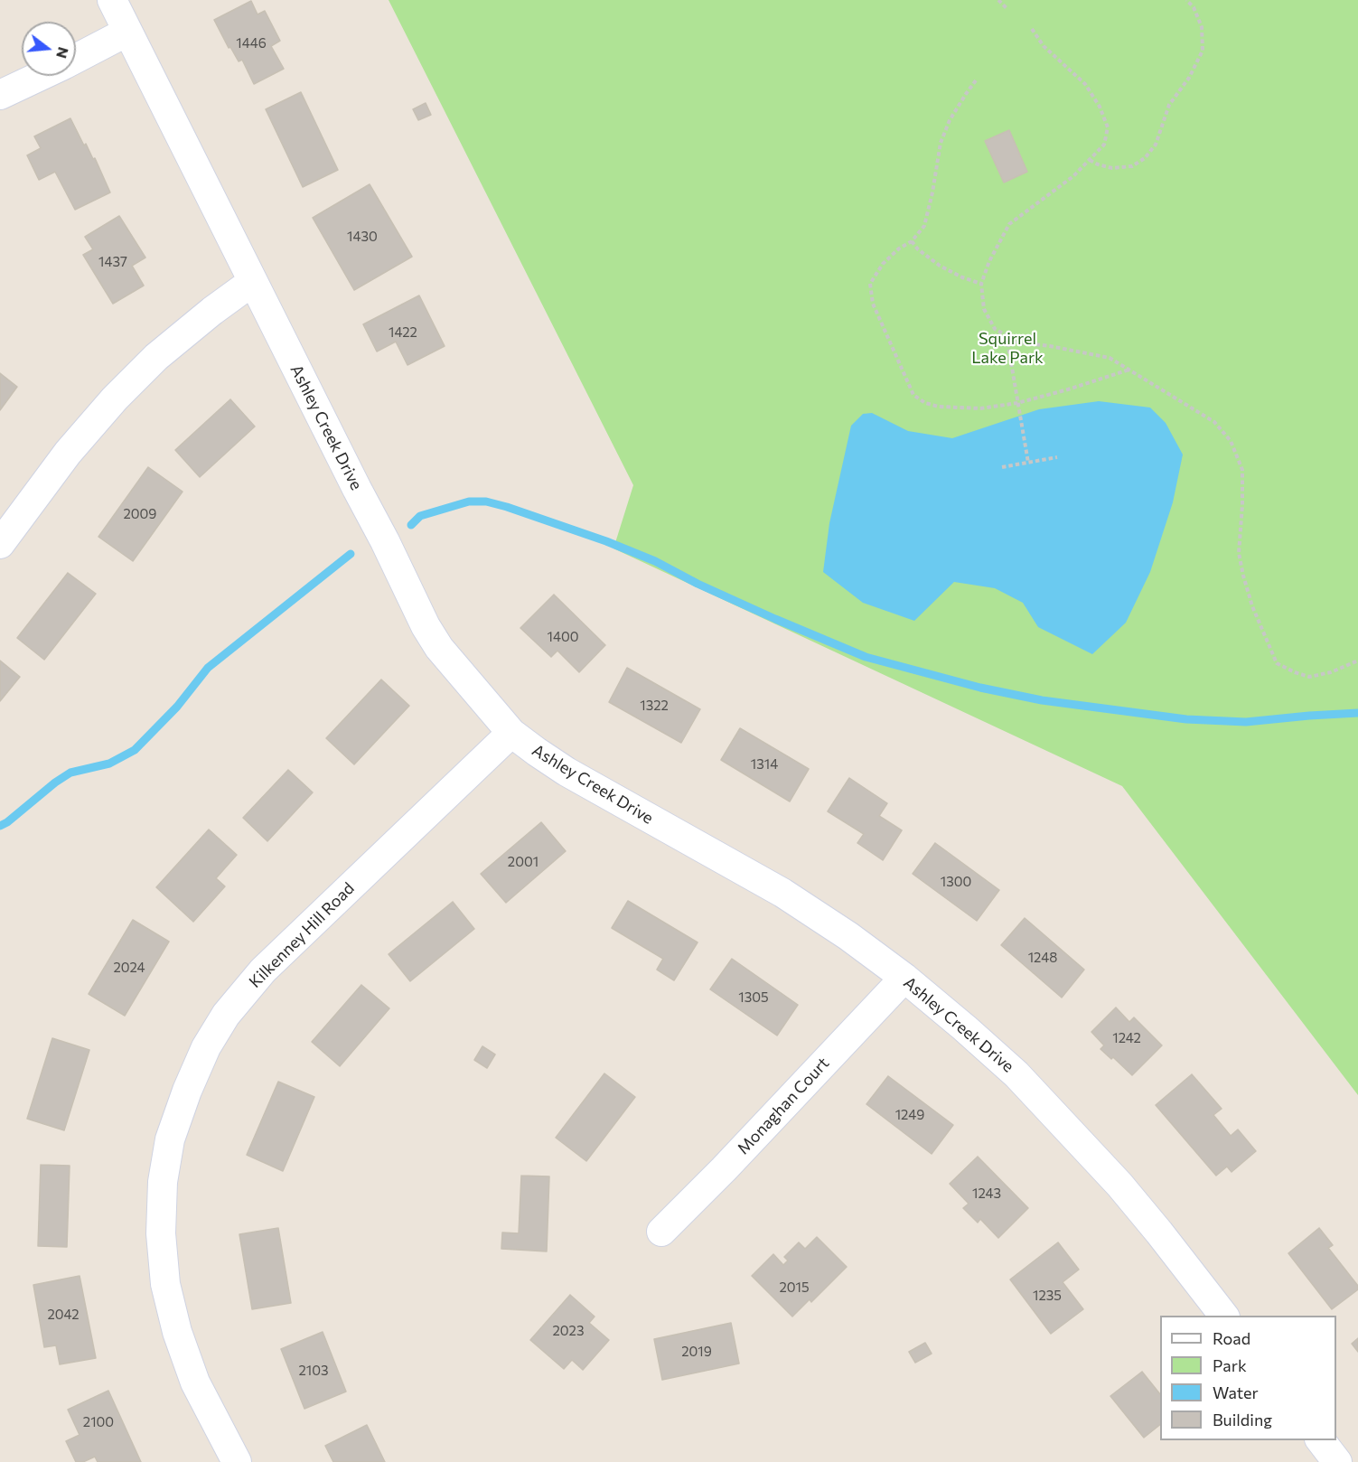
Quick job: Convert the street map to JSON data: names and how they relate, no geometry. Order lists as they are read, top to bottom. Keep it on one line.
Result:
{"streets":{"street":["Ashley Creek Drive","Kilkenney Hill Road","Monaghan Court"]},"crossings":[["Ashley Creek Drive","Kilkenney Hill Road"],["Ashley Creek Drive","Monaghan Court"]],"parks":["Squirrel Lake Park"],"house_numbers":["1446","1430","1437","1422","2009","1400","1322","1314","2001","1300","1248","2024","1305","1242","1249","1243","2015","1235","2042","2023","2019","2103","2100"],"legend":["Road","Park","Water","Building"],"north":"right"}
